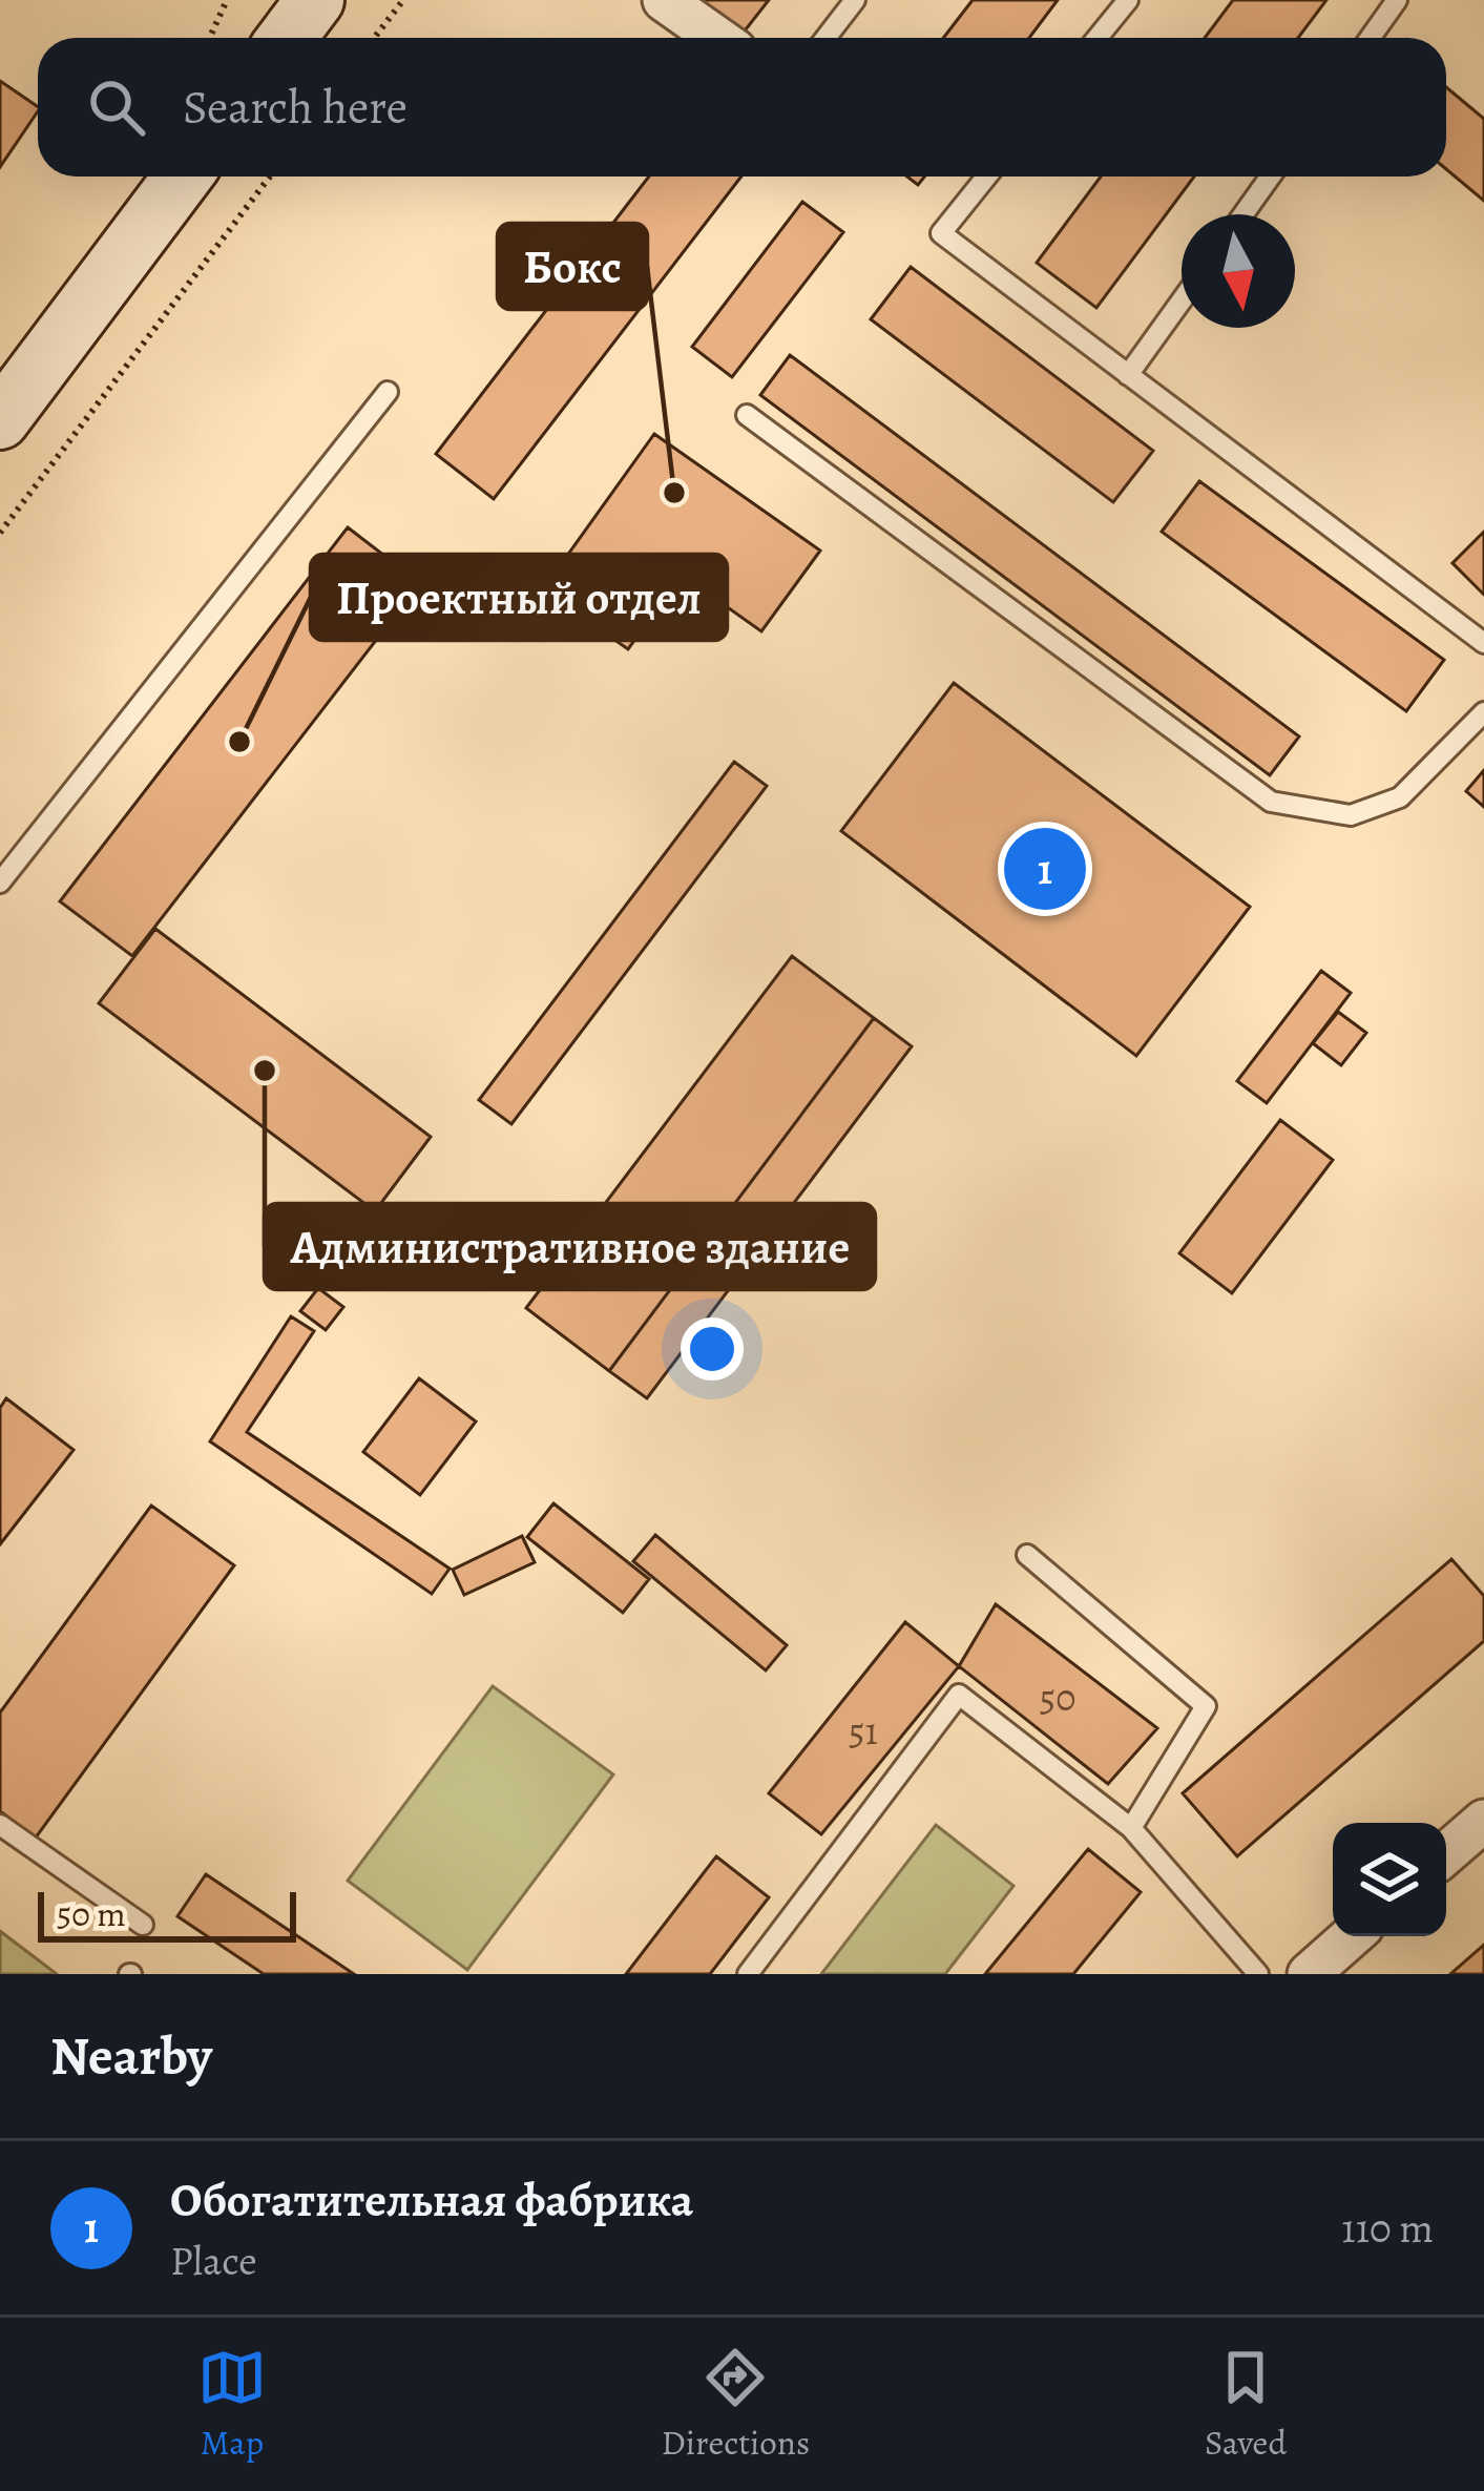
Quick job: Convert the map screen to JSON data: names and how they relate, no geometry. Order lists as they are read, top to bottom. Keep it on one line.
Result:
{"places":["Бокс","Проектный отдел","Административное здание"],"house_numbers":["50","51"],"scale_bar":"50 m","north":"bottom","page":{"search":"Search here","pins":"1","scale":"50 m","heading":"Nearby","list":[{"mark":"1","name":"Обогатительная фабрика","note":"Place","value":"110 m"}],"nav":["Map","Directions","Saved"]}}
